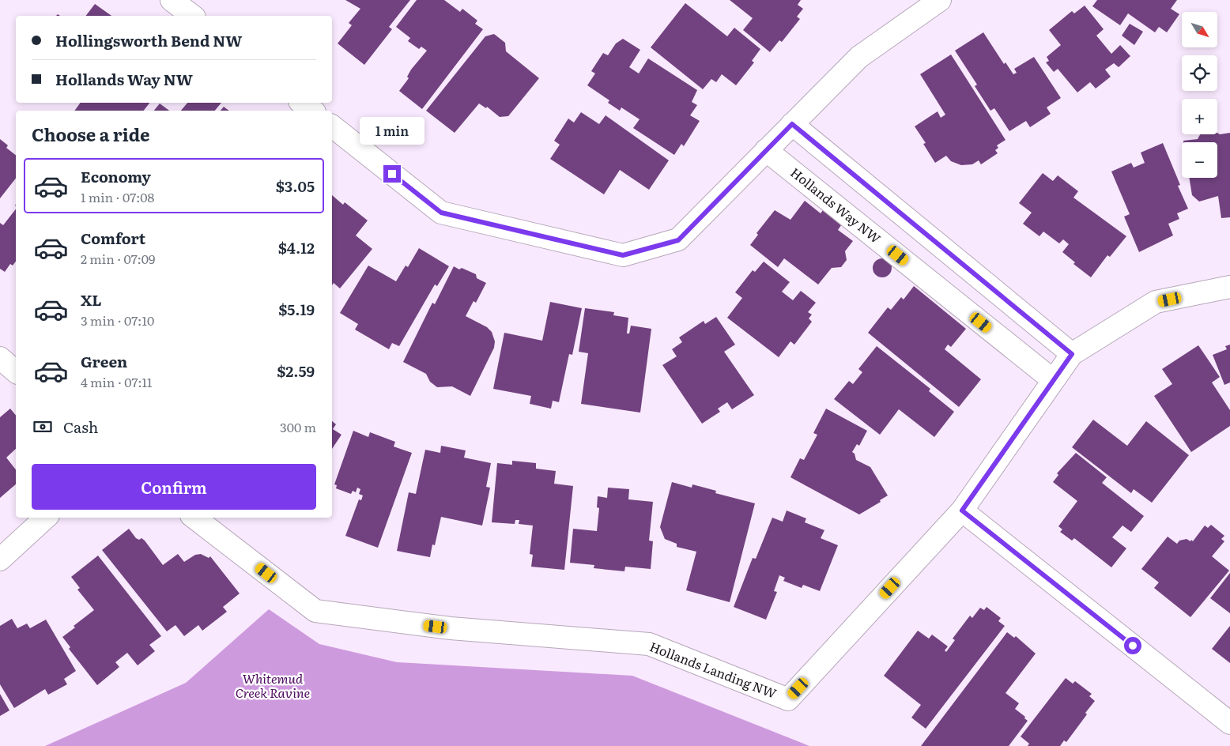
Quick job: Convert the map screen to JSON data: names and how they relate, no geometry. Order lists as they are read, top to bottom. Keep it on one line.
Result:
{"streets":{"street":["Hollands Way NW","Hollands Landing NW"]},"crossings":[["Hollands Way NW","Hollands Landing NW"]],"parks":["Whitemud Creek Ravine"],"north":"bottom right","page":{"map_buttons":["+","−"],"banner":["Hollingsworth Bend NW","Hollands Way NW"],"heading":"Choose a ride","bubble":"1 min","list":[{"name":"Economy","note":"1 min · 07:08","value":"$3.05"},{"name":"Comfort","note":"2 min · 07:09","value":"$4.12"},{"name":"XL","note":"3 min · 07:10","value":"$5.19"},{"name":"Green","note":"4 min · 07:11","value":"$2.59"}],"pay":["Cash","300 m"],"buttons":"Confirm"}}
